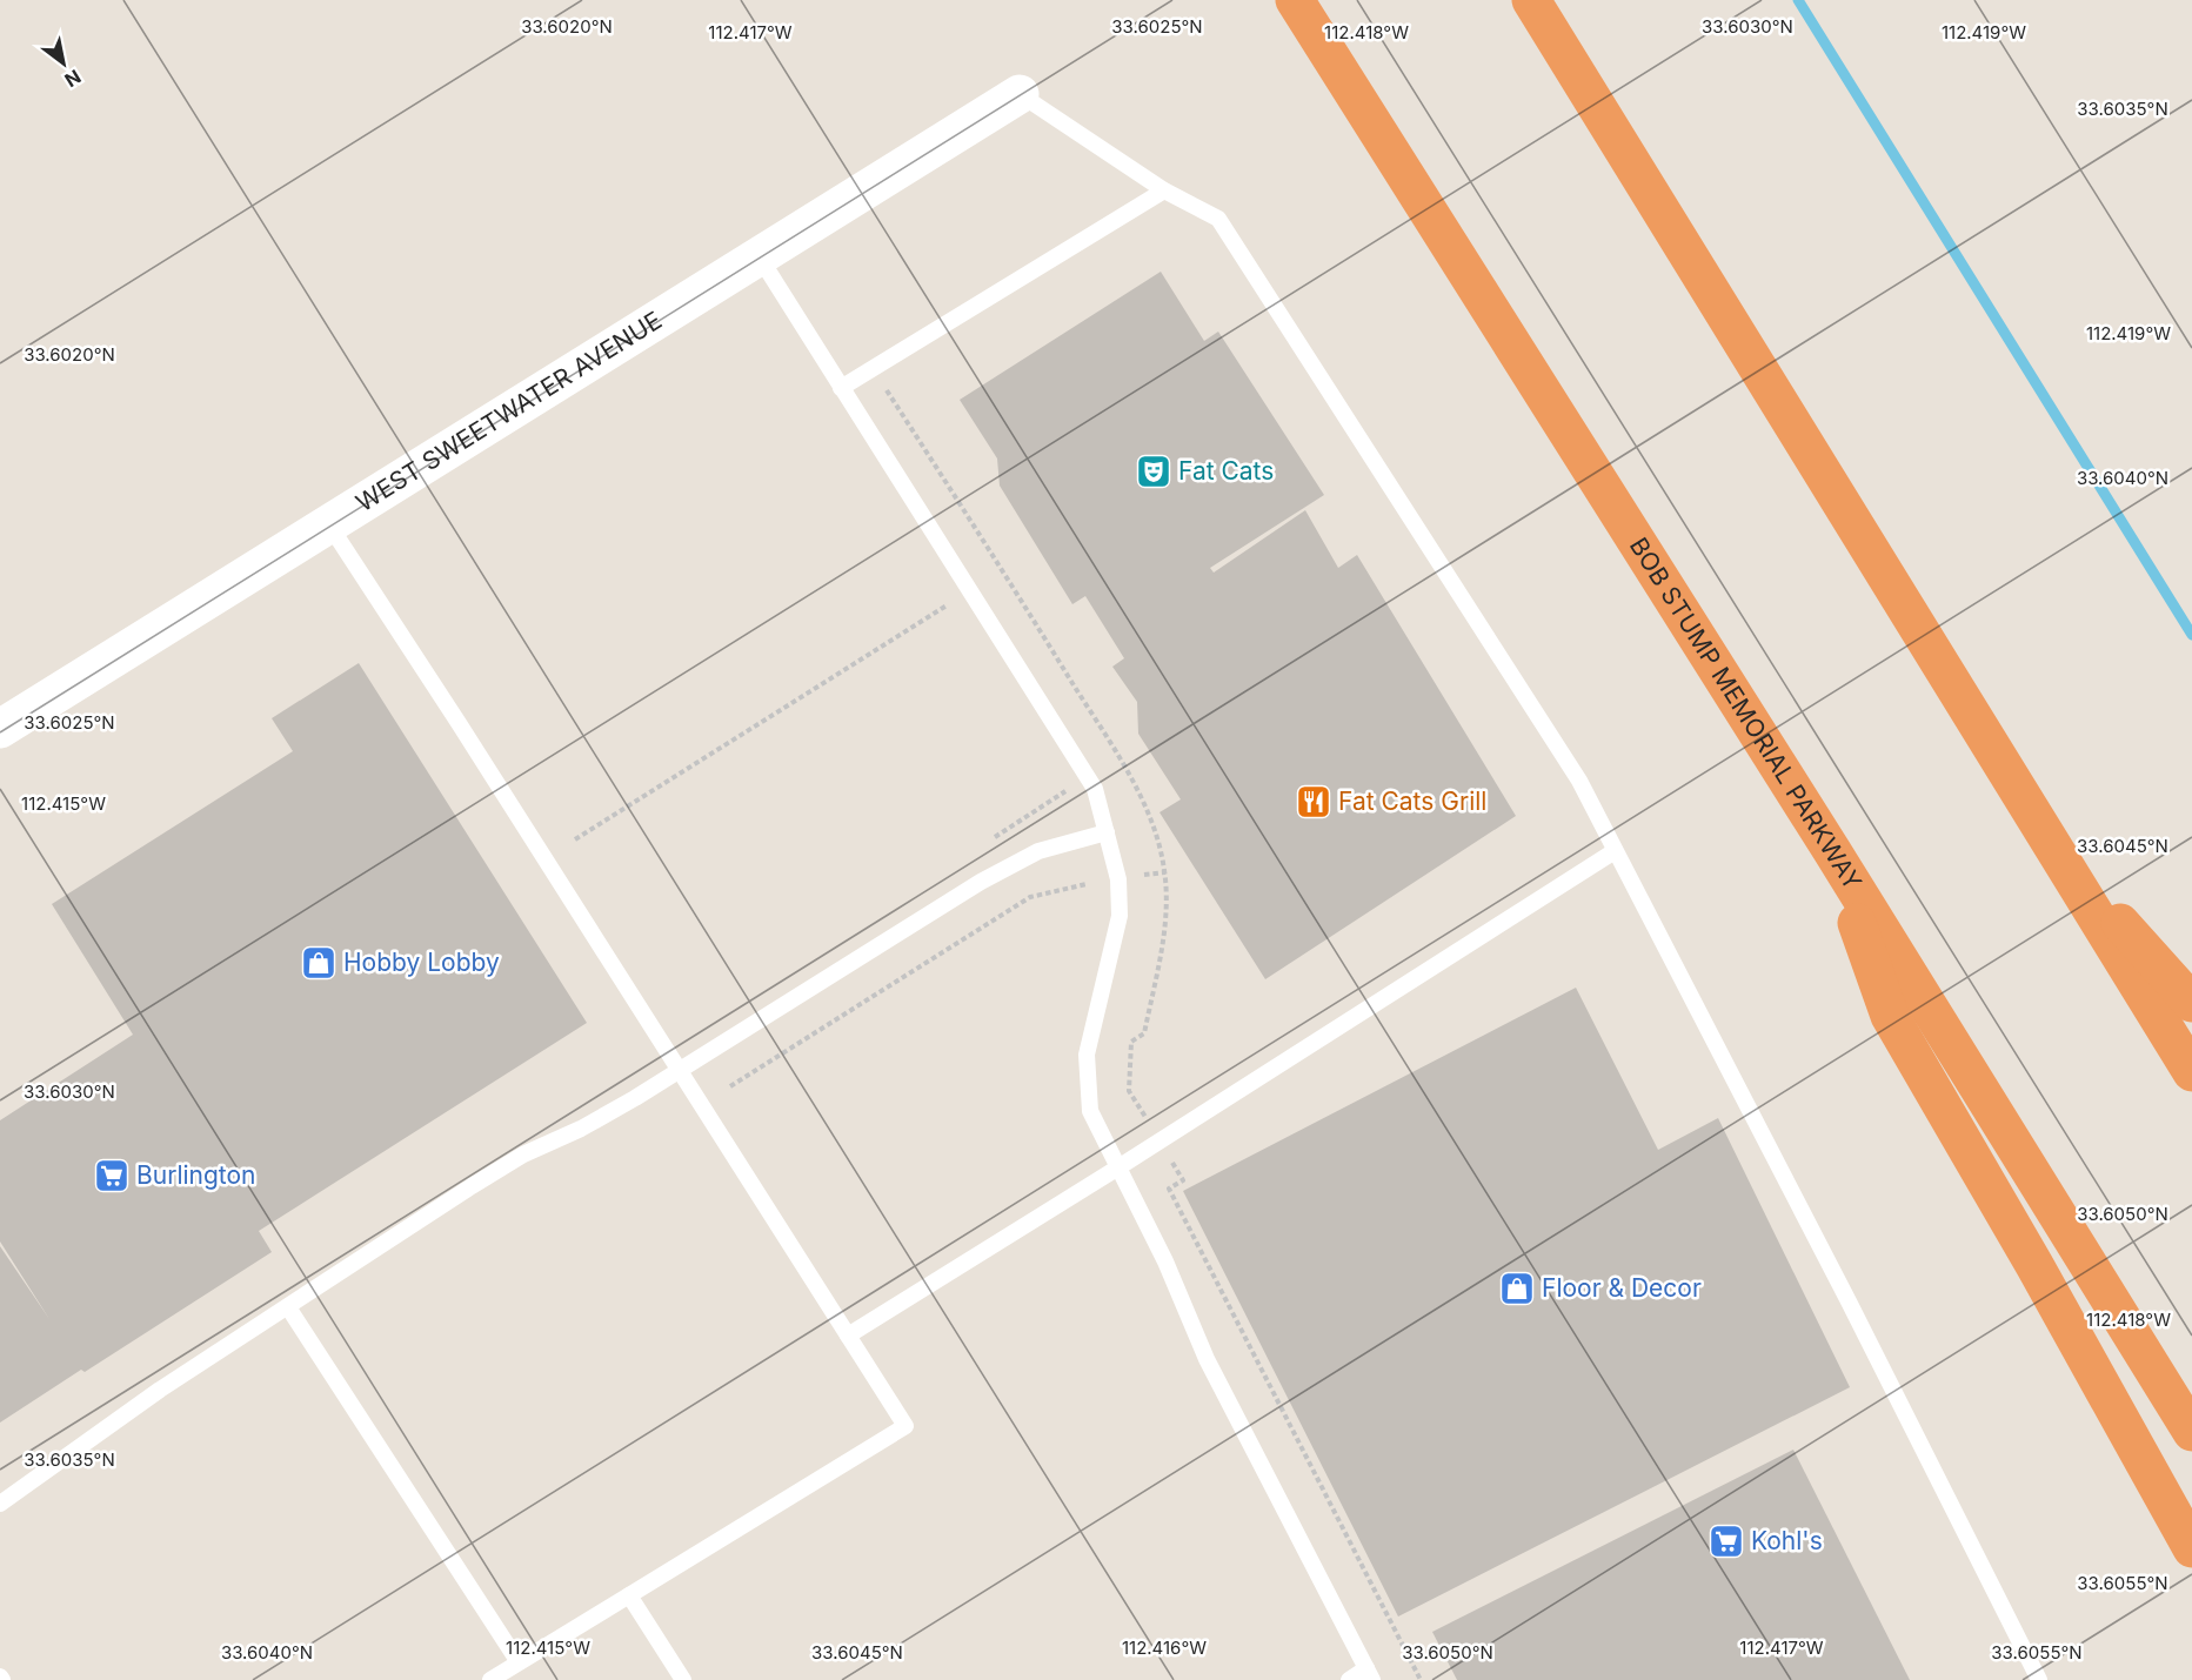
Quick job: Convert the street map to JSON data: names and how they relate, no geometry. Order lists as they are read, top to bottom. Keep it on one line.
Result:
{"streets":{"highway":["BOB STUMP MEMORIAL PARKWAY"],"street":["WEST SWEETWATER AVENUE"]},"places":{"theatre":["Fat Cats"],"restaurant":["Fat Cats Grill"],"shop":["Hobby Lobby","Floor & Decor"],"supermarket":["Burlington","Kohl's"]},"north":"bottom right","coordinates":["33.6020°N","33.6025°N","33.6030°N","112.417°W","112.419°W","112.418°W","33.6035°N","33.6040°N","112.415°W","33.6045°N","33.6050°N","33.6055°N","112.416°W"]}
